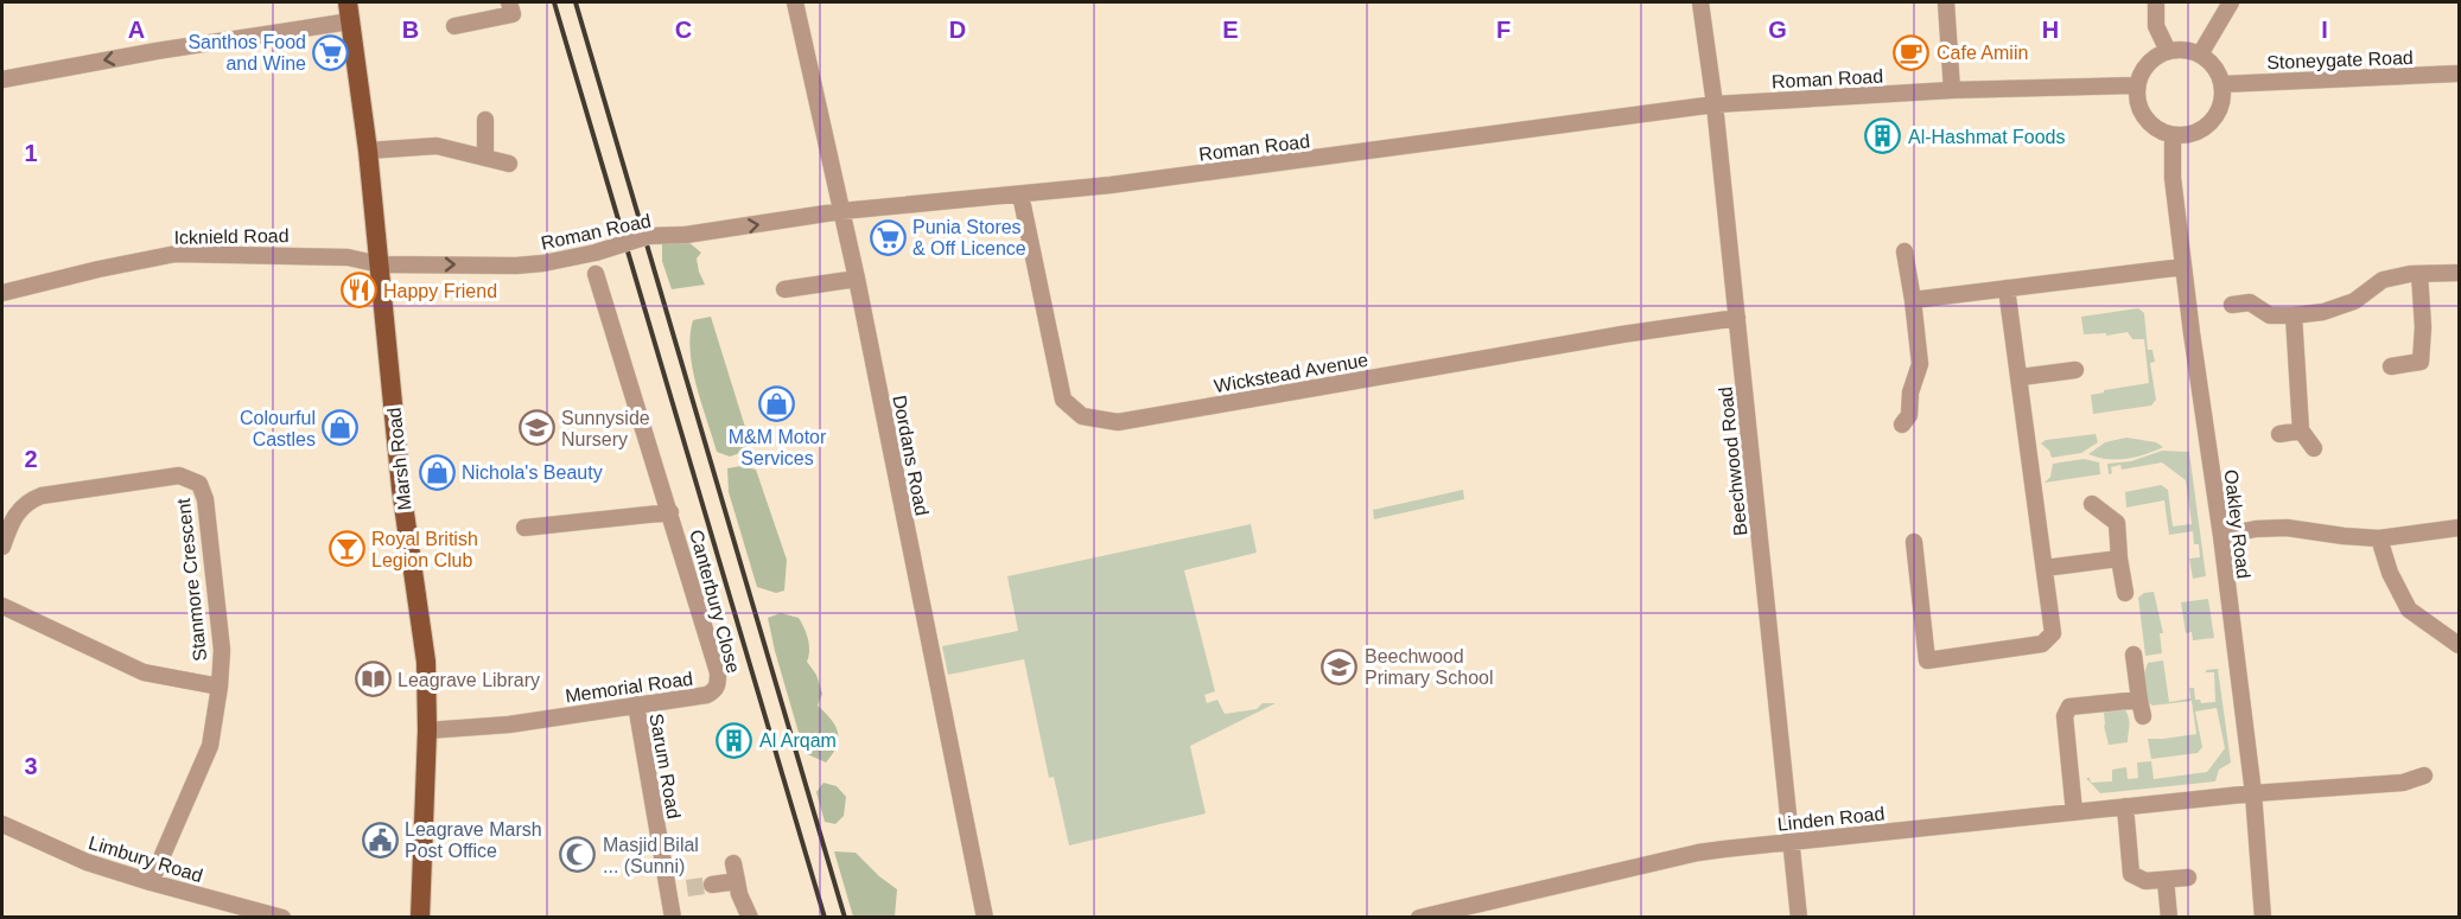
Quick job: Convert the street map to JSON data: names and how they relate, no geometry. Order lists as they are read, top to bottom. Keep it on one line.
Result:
{"streets":{"main road":["Marsh Road"],"street":["Stoneygate Road","Roman Road","Icknield Road","Wickstead Avenue","Dordans Road","Beechwood Road","Oakley Road","Stanmore Crescent","Canterbury Close","Memorial Road","Sarum Road","Linden Road","Limbury Road"]},"crossings":[["Stoneygate Road","Roman Road"],["Stoneygate Road","Oakley Road"],["Roman Road","Icknield Road"],["Roman Road","Wickstead Avenue"],["Roman Road","Dordans Road"],["Roman Road","Marsh Road"],["Roman Road","Beechwood Road"],["Roman Road","Oakley Road"],["Icknield Road","Marsh Road"],["Wickstead Avenue","Beechwood Road"],["Marsh Road","Memorial Road"],["Beechwood Road","Linden Road"],["Oakley Road","Linden Road"],["Stanmore Crescent","Limbury Road"],["Canterbury Close","Memorial Road"],["Memorial Road","Sarum Road"]],"places":{"supermarket":["Santhos Food and Wine","Punia Stores & Off Licence"],"cafe":["Cafe Amiin"],"building":["Al-Hashmat Foods","Al Arqam"],"restaurant":["Happy Friend"],"shop":["M&M Motor Services","Colourful Castles","Nichola's Beauty"],"school or university":["Sunnyside Nursery","Beechwood Primary School"],"bar":["Royal British Legion Club"],"library":["Leagrave Library"],"public building":["Leagrave Marsh Post Office"],"mosque":["Masjid Bilal ... (Sunni)"]},"grid":{"columns":["A","B","C","D","E","F","G","H","I"],"rows":["1","2","3"]}}
